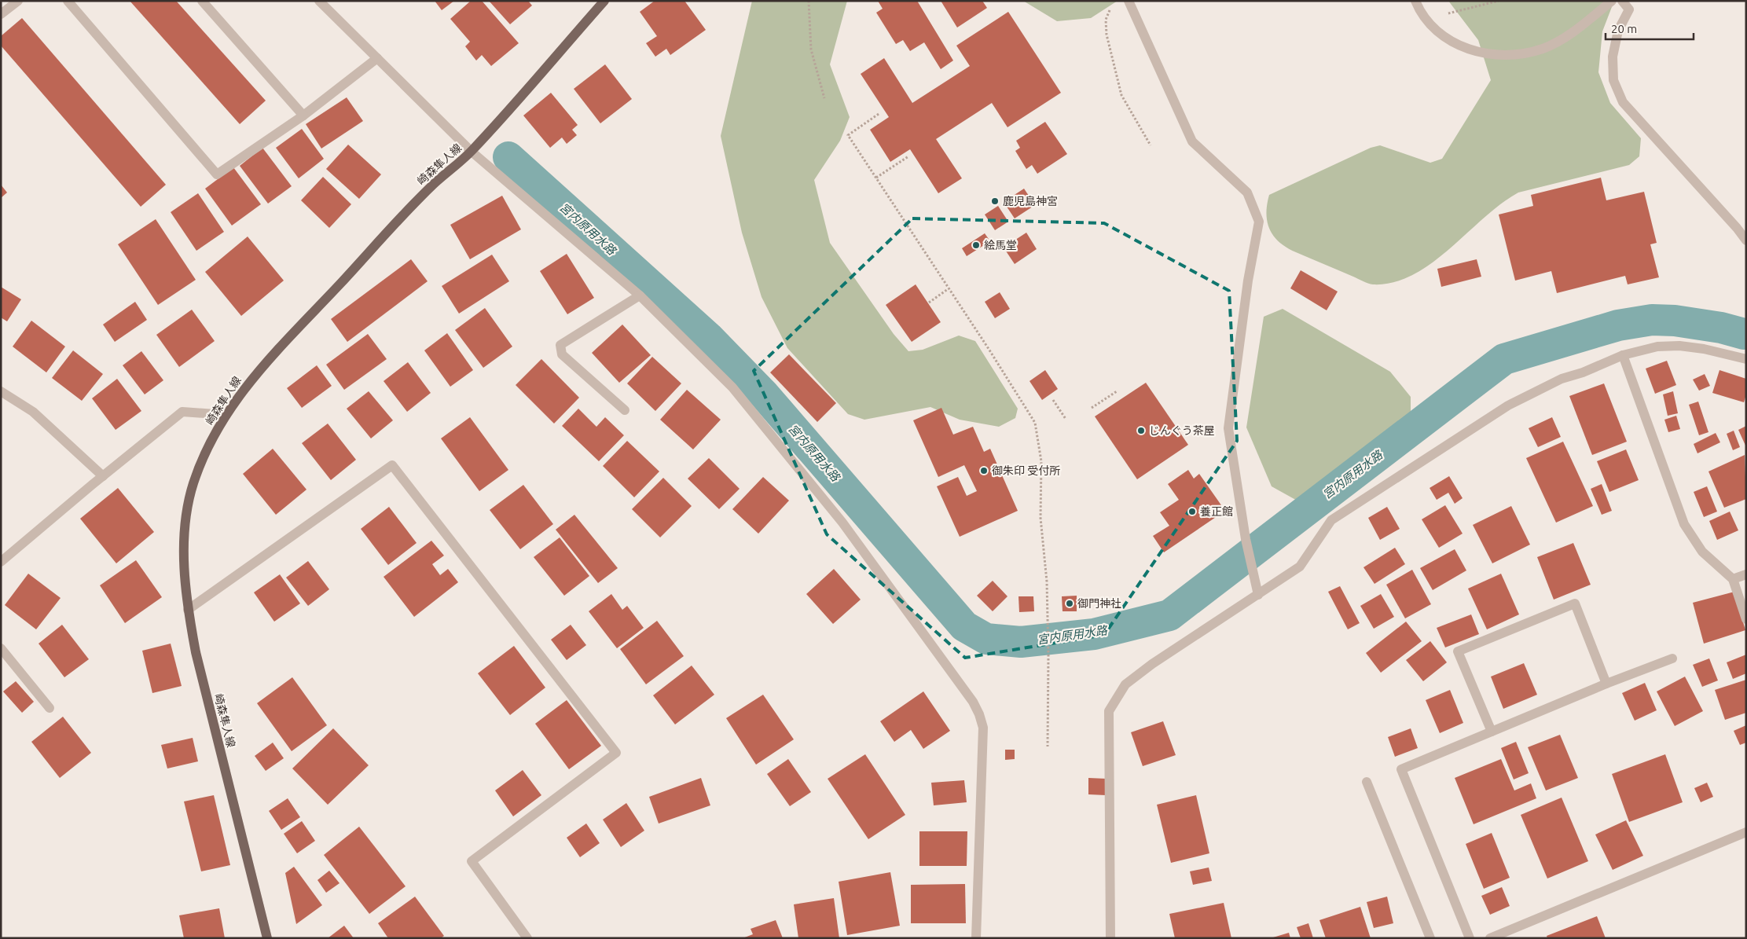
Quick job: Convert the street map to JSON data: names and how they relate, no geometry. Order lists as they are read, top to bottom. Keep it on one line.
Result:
{"streets":{"main road":["崎森隼人線"]},"water":["宮内原用水路"],"places":["鹿児島神宮","絵馬堂","じんぐう茶屋","御朱印 受付所","養正館","御門神社"],"scale_bar":"20 m"}
